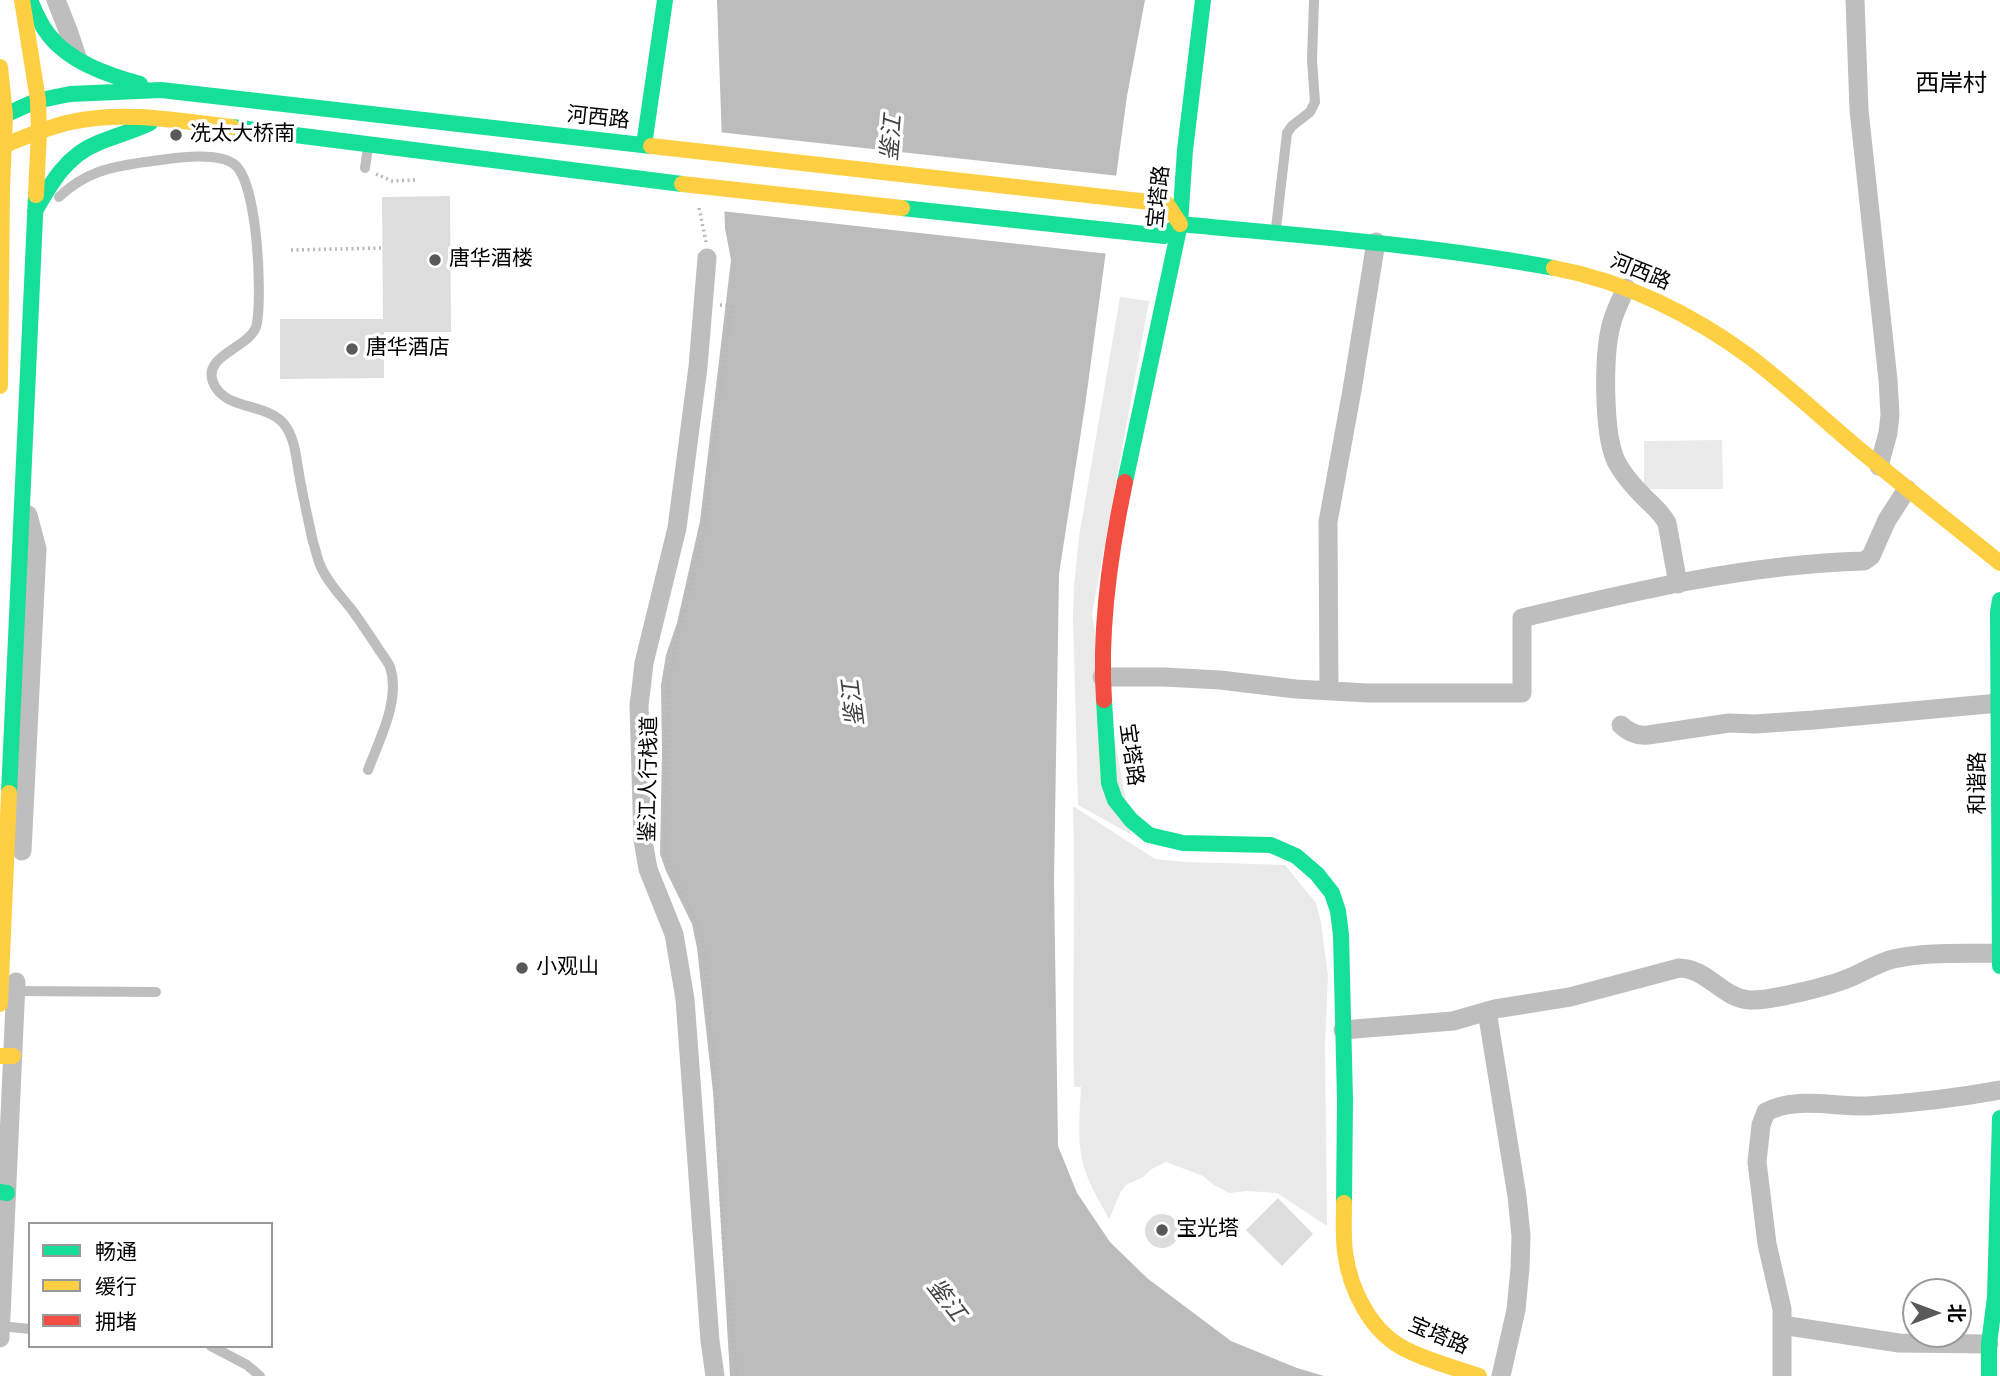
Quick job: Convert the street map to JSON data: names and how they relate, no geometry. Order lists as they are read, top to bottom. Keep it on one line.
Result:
{"streets":{"main road":["河西路","宝塔路","和谐路"],"path":["鉴江人行栈道"]},"crossings":[["河西路","宝塔路"]],"districts":["西岸村"],"water":["鉴江"],"places":["冼太大桥南","唐华酒楼","唐华酒店","小观山","宝光塔"],"legend":["畅通","缓行","拥堵"],"north":"right"}
